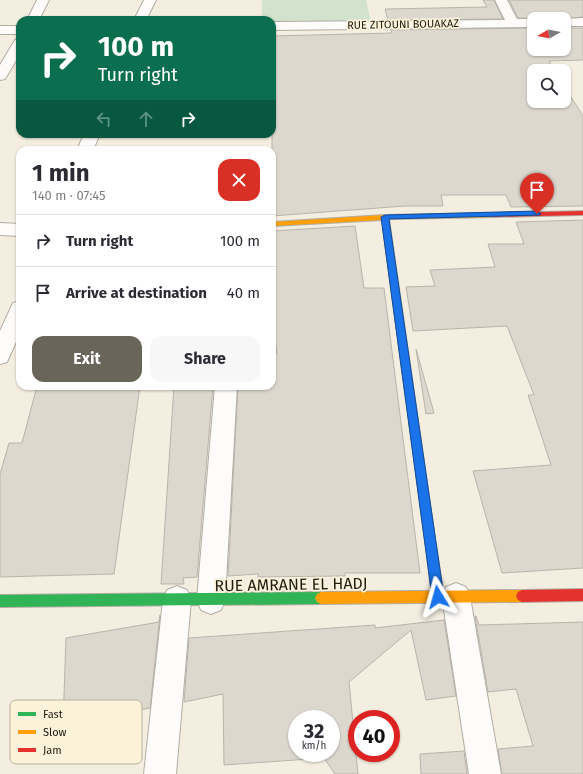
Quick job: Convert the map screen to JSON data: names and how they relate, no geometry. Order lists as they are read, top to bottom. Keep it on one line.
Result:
{"streets":{"street":["RUE ZITOUNI BOUAKAZ","RUE AMRANE EL HADJ"]},"legend":["Fast","Slow","Jam"],"north":"left","page":{"turn":["100 m","Turn right"],"heading":["1 min","140 m · 07:45"],"list":[{"name":"Turn right","value":"100 m"},{"name":"Arrive at destination","value":"40 m"}],"buttons":["Exit","Share"],"speed":"32 km/h","limit":"40"}}
